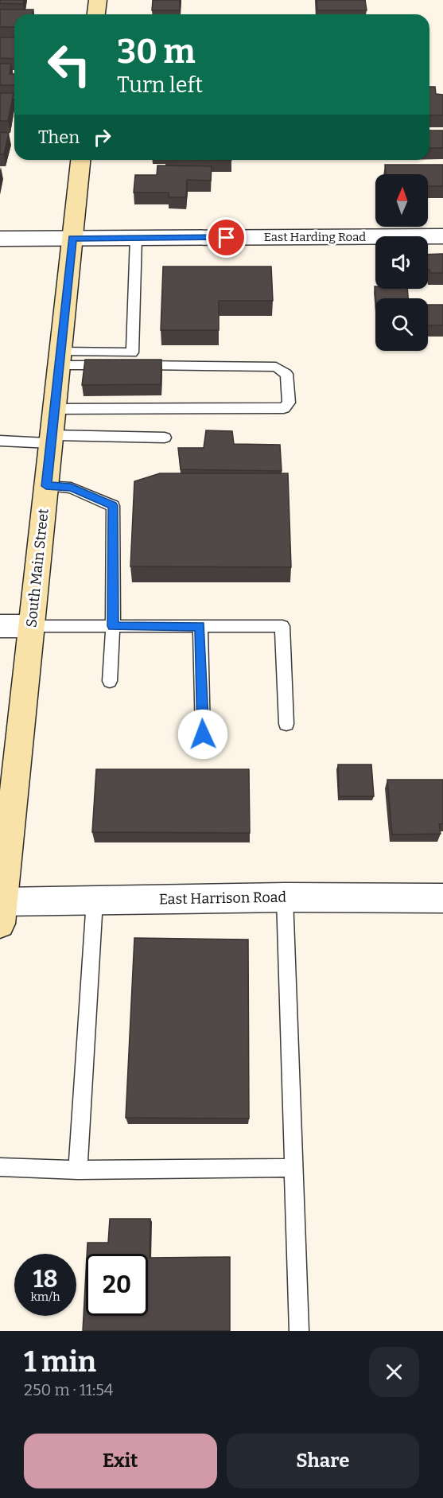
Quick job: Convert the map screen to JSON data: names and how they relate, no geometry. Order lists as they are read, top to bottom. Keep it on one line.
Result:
{"streets":{"main road":["South Main Street"],"street":["East Harding Road","East Harrison Road"]},"crossings":[["East Harding Road","South Main Street"],["South Main Street","East Harrison Road"]],"north":"top","page":{"turn":["30 m","Turn left"],"then":"Then","speed":"18 km/h","limit":"20","heading":["1 min","250 m · 11:54"],"buttons":["Exit","Share"]}}
